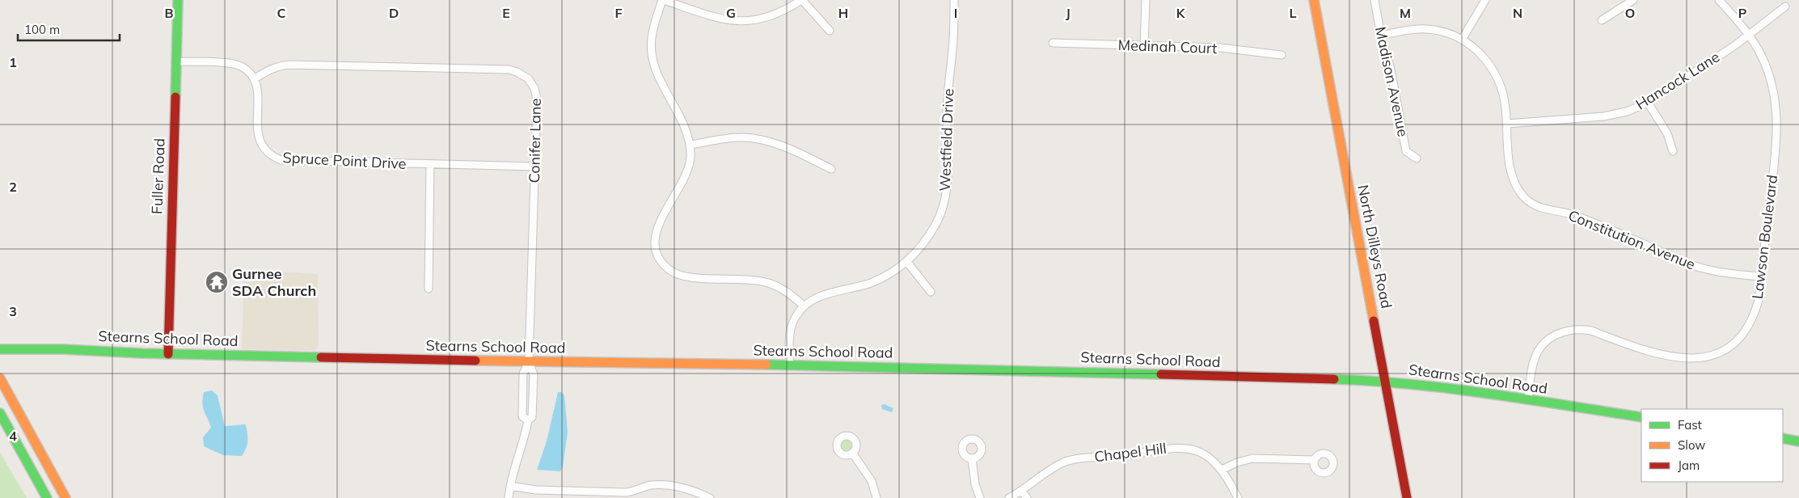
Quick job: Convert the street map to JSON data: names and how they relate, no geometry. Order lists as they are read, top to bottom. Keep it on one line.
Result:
{"streets":{"main road":["Fuller Road","North Dilleys Road","Stearns School Road"],"street":["Medinah Court","Hancock Lane","Madison Avenue","Westfield Drive","Conifer Lane","Spruce Point Drive","Lawson Boulevard","Constitution Avenue","Chapel Hill"]},"crossings":[["Hancock Lane","Lawson Boulevard"],["Hancock Lane","Constitution Avenue"],["Madison Avenue","Constitution Avenue"],["Conifer Lane","Spruce Point Drive"],["Conifer Lane","Stearns School Road"],["Fuller Road","Stearns School Road"],["Lawson Boulevard","Constitution Avenue"],["Lawson Boulevard","Stearns School Road"],["North Dilleys Road","Stearns School Road"]],"places":{"temple":["Gurnee SDA Church"]},"legend":["Fast","Slow","Jam"],"scale_bar":"100 m","grid":{"columns":["B","C","D","E","F","G","H","I","J","K","L","M","N","O","P"],"rows":["1","2","3","4"]}}
